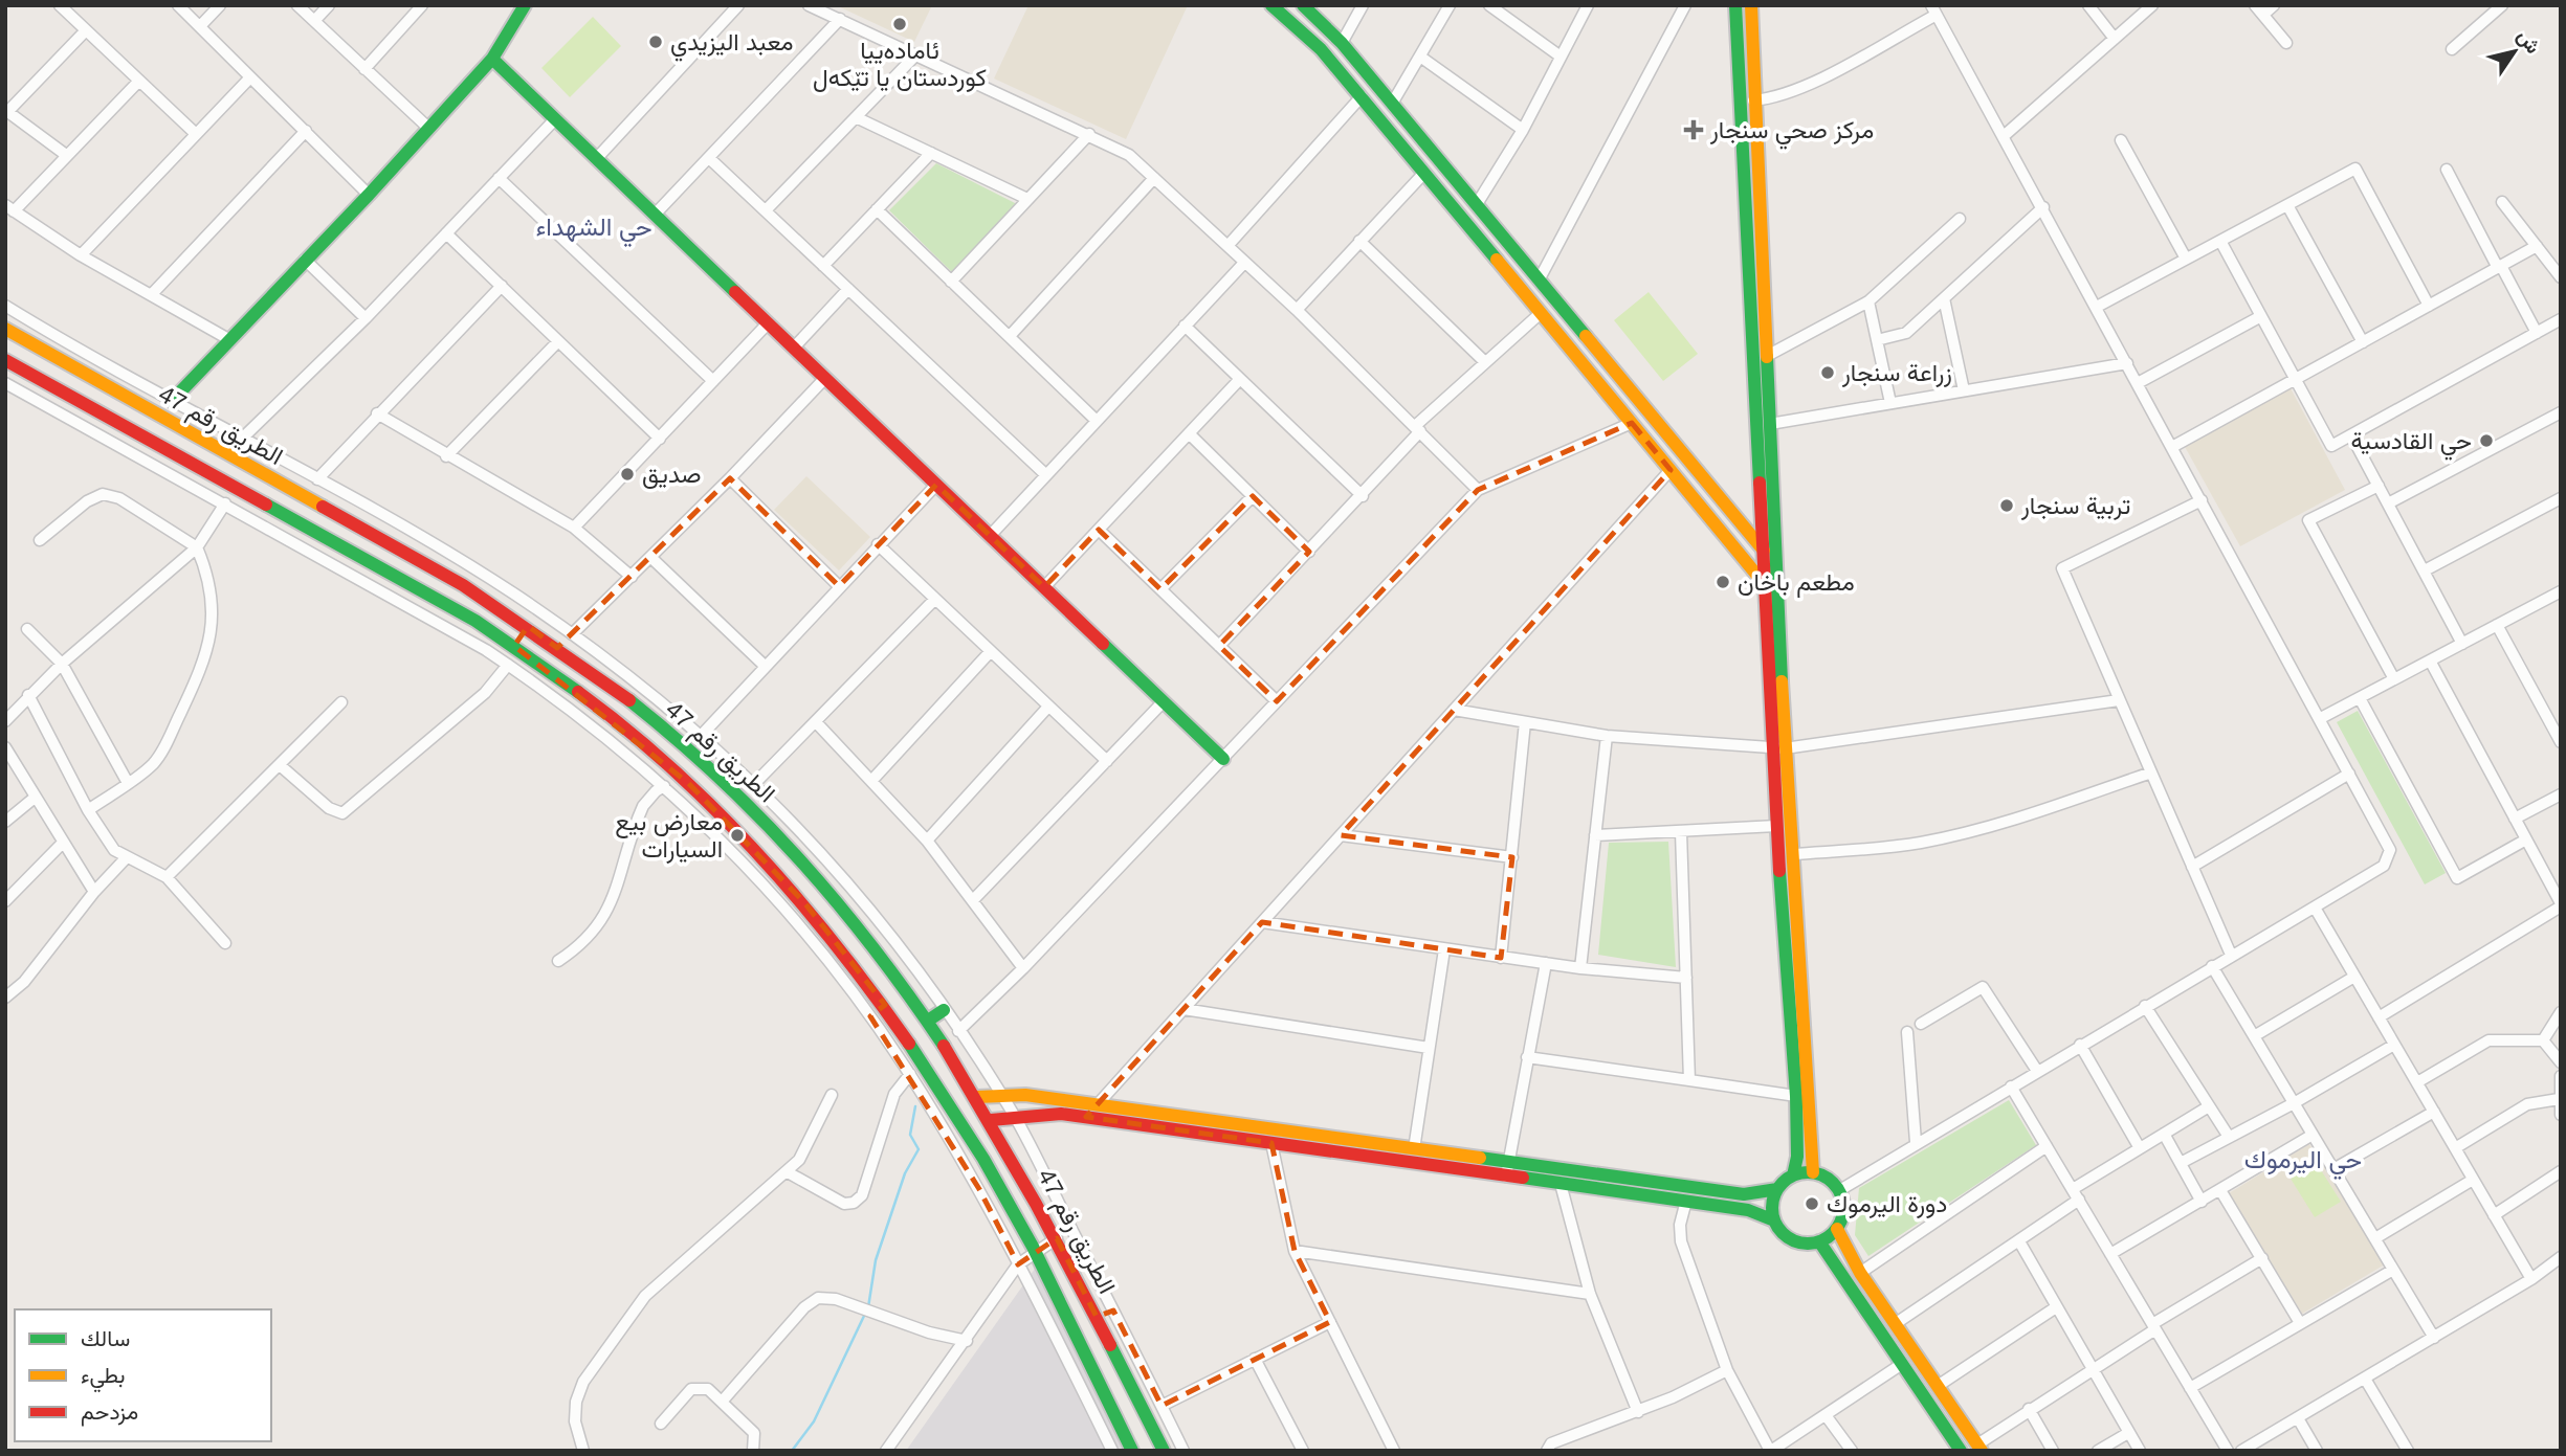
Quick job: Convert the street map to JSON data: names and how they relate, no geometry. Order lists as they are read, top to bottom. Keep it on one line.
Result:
{"streets":{"main road":["الطريق رقم 47"]},"districts":["حي الشهداء","حي اليرموك"],"places":{"other":["ئامادەییا کوردستان یا تێکەل","معبد اليزيدي","زراعة سنجار","حي القادسية","صديق","تربية سنجار","مطعم باخان","معارض بيع السيارات","دورة اليرموك"],"health":["مركز صحي سنجار"]},"legend":["سالك","بطيء","مزدحم"],"north":"top right"}
